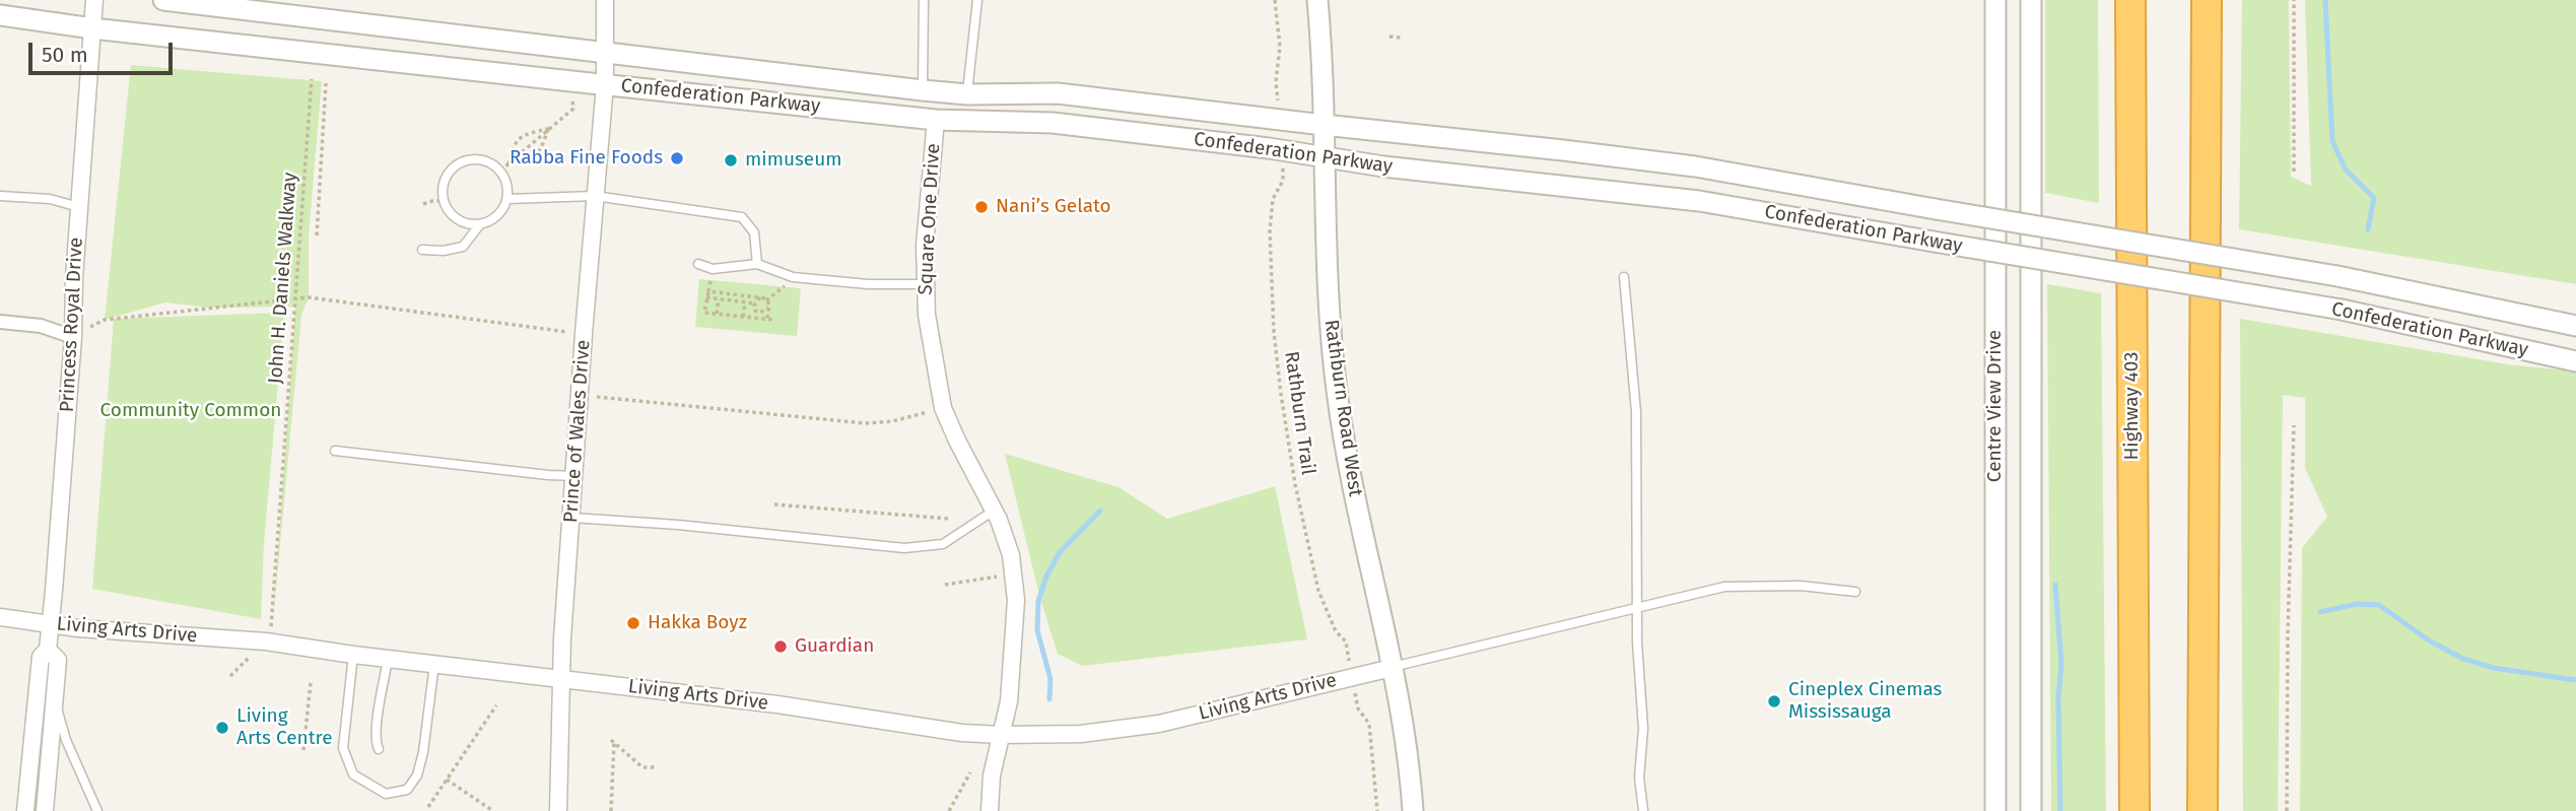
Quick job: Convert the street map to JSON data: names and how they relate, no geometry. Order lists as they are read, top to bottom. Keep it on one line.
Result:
{"streets":{"highway":["Highway 403"],"street":["Confederation Parkway","Square One Drive","Princess Royal Drive","Centre View Drive","Rathburn Road West","Prince of Wales Drive","Living Arts Drive"],"path":["John H. Daniels Walkway","Rathburn Trail"]},"crossings":[["Confederation Parkway","Square One Drive"],["Confederation Parkway","Princess Royal Drive"],["Confederation Parkway","Rathburn Road West"],["Confederation Parkway","Prince of Wales Drive"],["Square One Drive","Living Arts Drive"],["John H. Daniels Walkway","Living Arts Drive"],["Princess Royal Drive","Living Arts Drive"],["Rathburn Road West","Living Arts Drive"],["Prince of Wales Drive","Living Arts Drive"]],"parks":["Community Common"],"places":["Rabba Fine Foods","mimuseum","Nani’s Gelato","Hakka Boyz","Guardian","Cineplex Cinemas Mississauga","Living Arts Centre"],"scale_bar":"50 m"}
